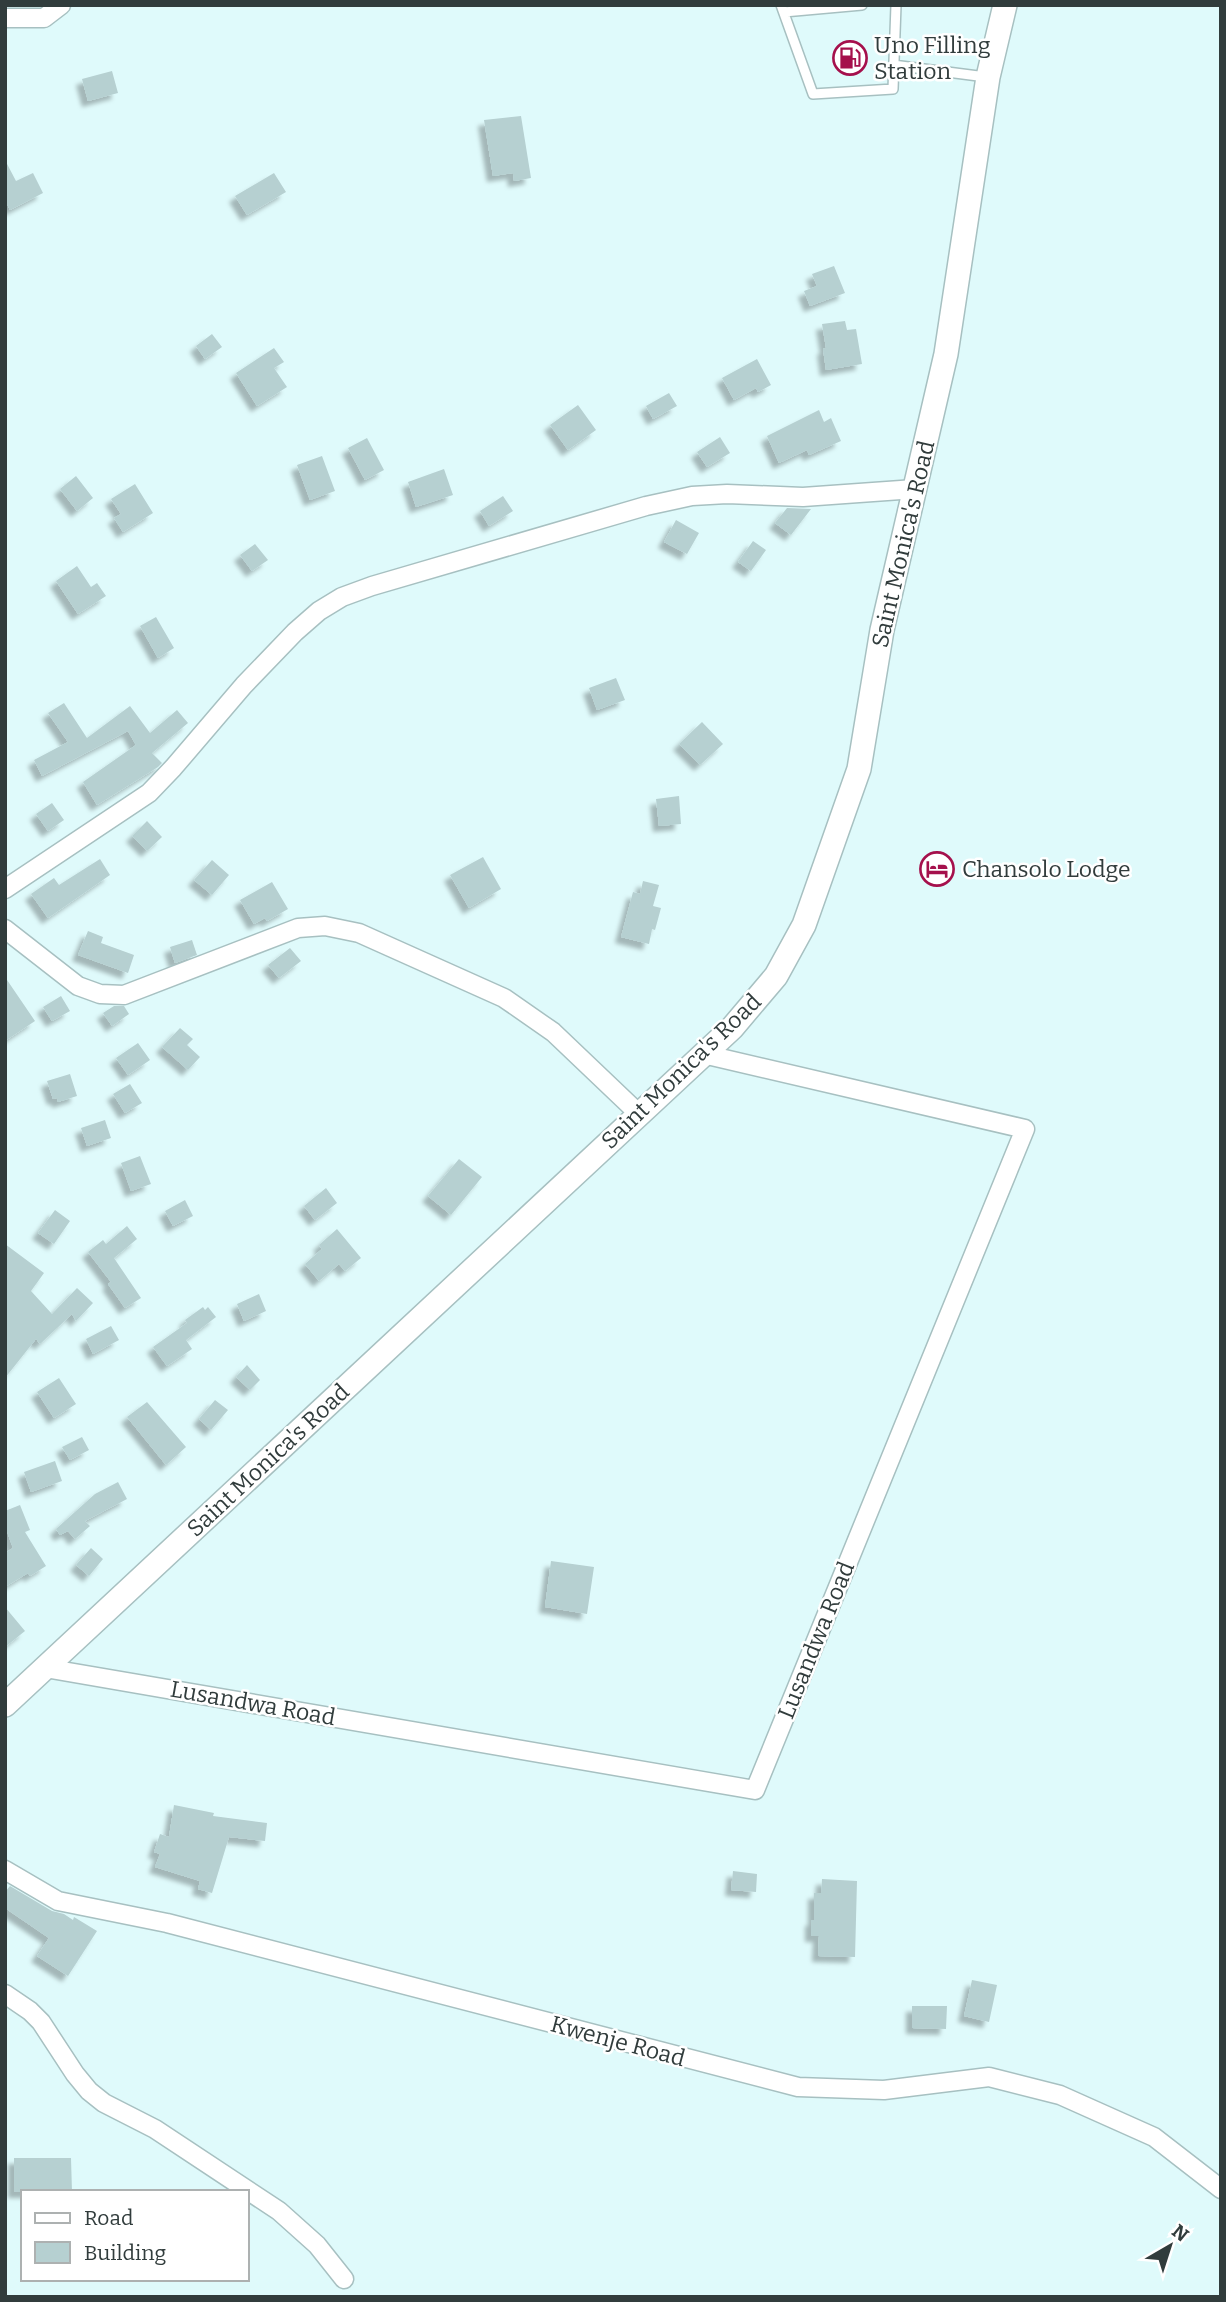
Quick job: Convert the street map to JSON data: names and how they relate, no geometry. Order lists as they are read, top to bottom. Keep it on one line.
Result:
{"streets":{"street":["Saint Monica's Road","Lusandwa Road","Kwenje Road"]},"crossings":[["Saint Monica's Road","Lusandwa Road"]],"places":{"fuel station":["Uno Filling Station"],"hotel":["Chansolo Lodge"]},"legend":["Road","Building"],"north":"top right"}
